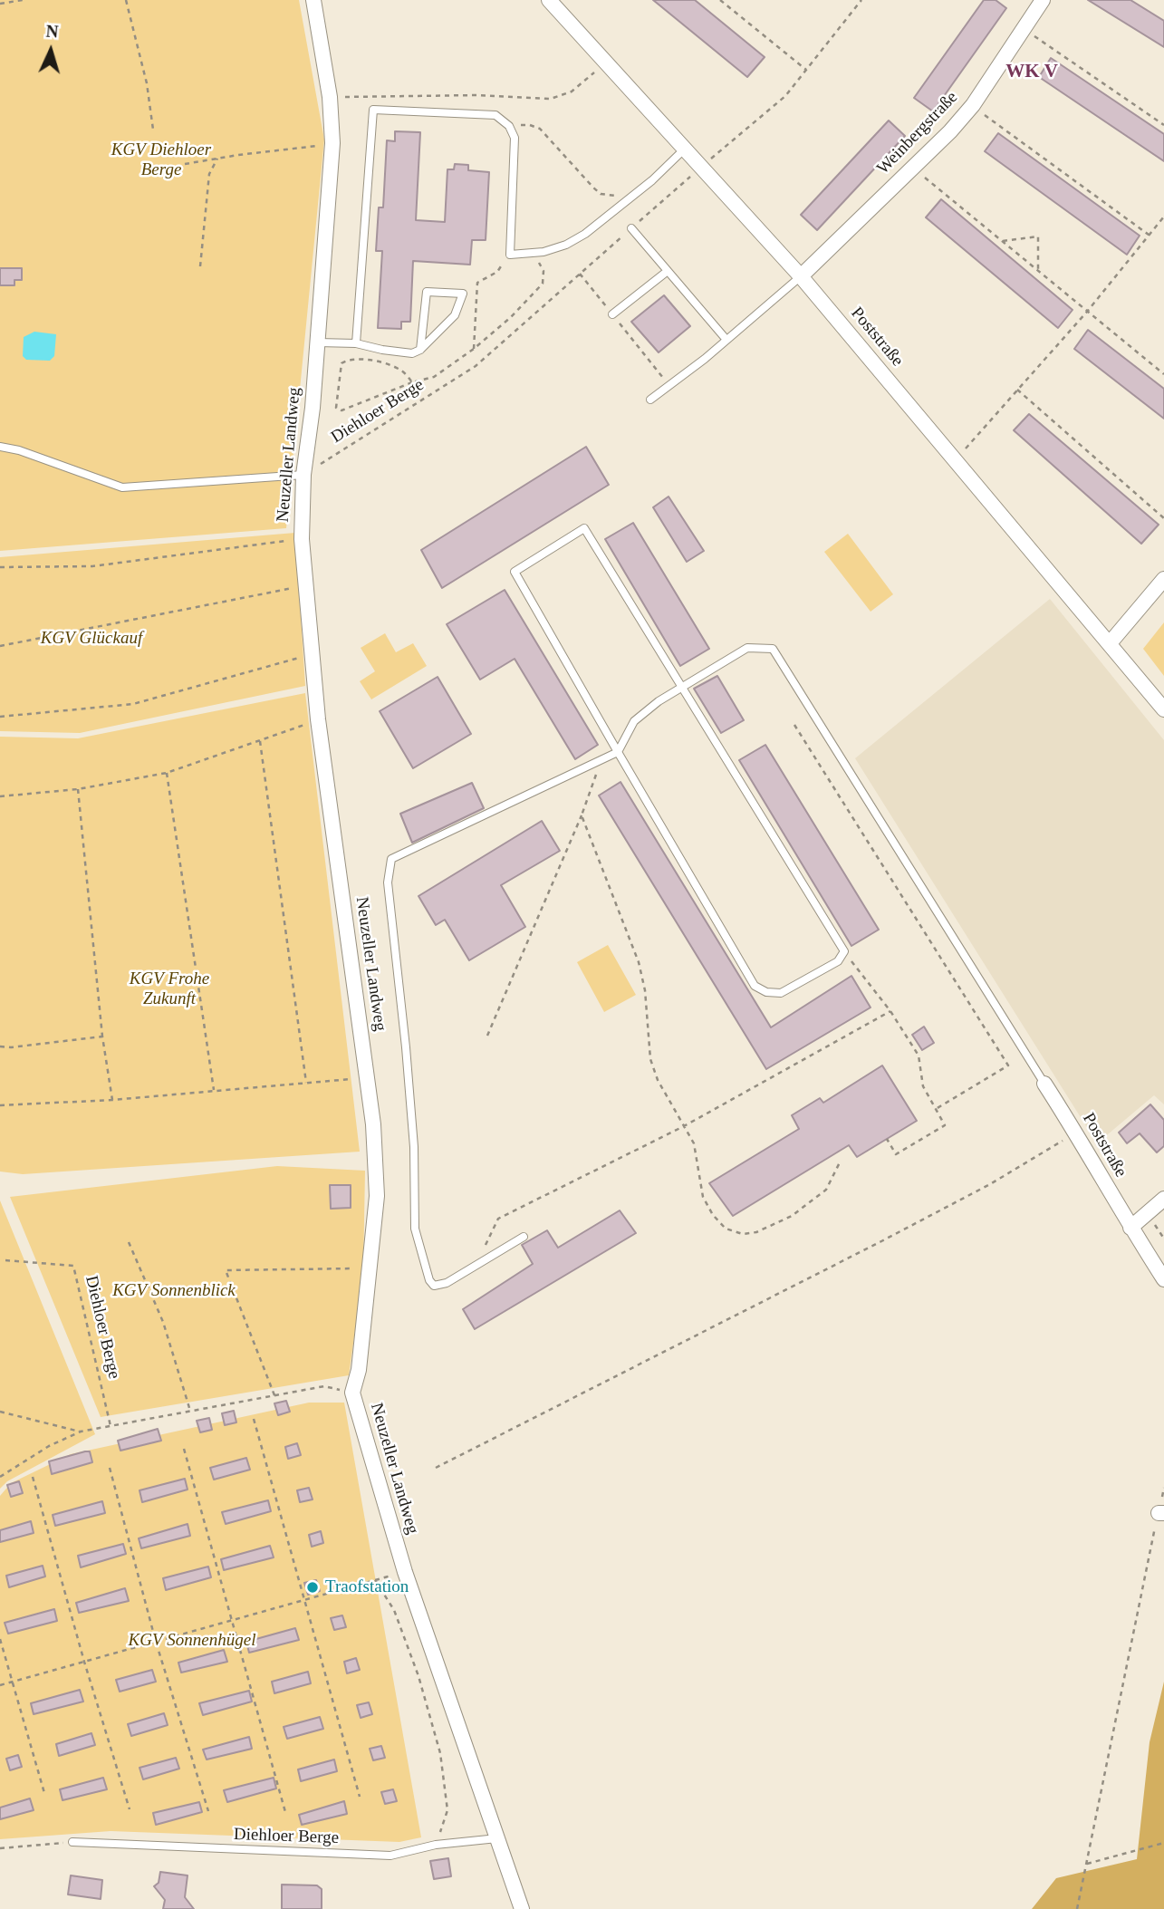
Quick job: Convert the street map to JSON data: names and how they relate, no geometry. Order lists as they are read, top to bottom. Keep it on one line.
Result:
{"streets":{"street":["Weinbergstraße","Poststraße","Neuzeller Landweg"],"lane":["Diehloer Berge"]},"crossings":[["Weinbergstraße","Poststraße"],["Poststraße","Diehloer Berge"],["Diehloer Berge","Neuzeller Landweg"]],"districts":["WK V"],"parks":["KGV Diehloer Berge","KGV Glückauf","KGV Frohe Zukunft","KGV Sonnenblick","KGV Sonnenhügel"],"places":["Traofstation"],"north":"top"}
